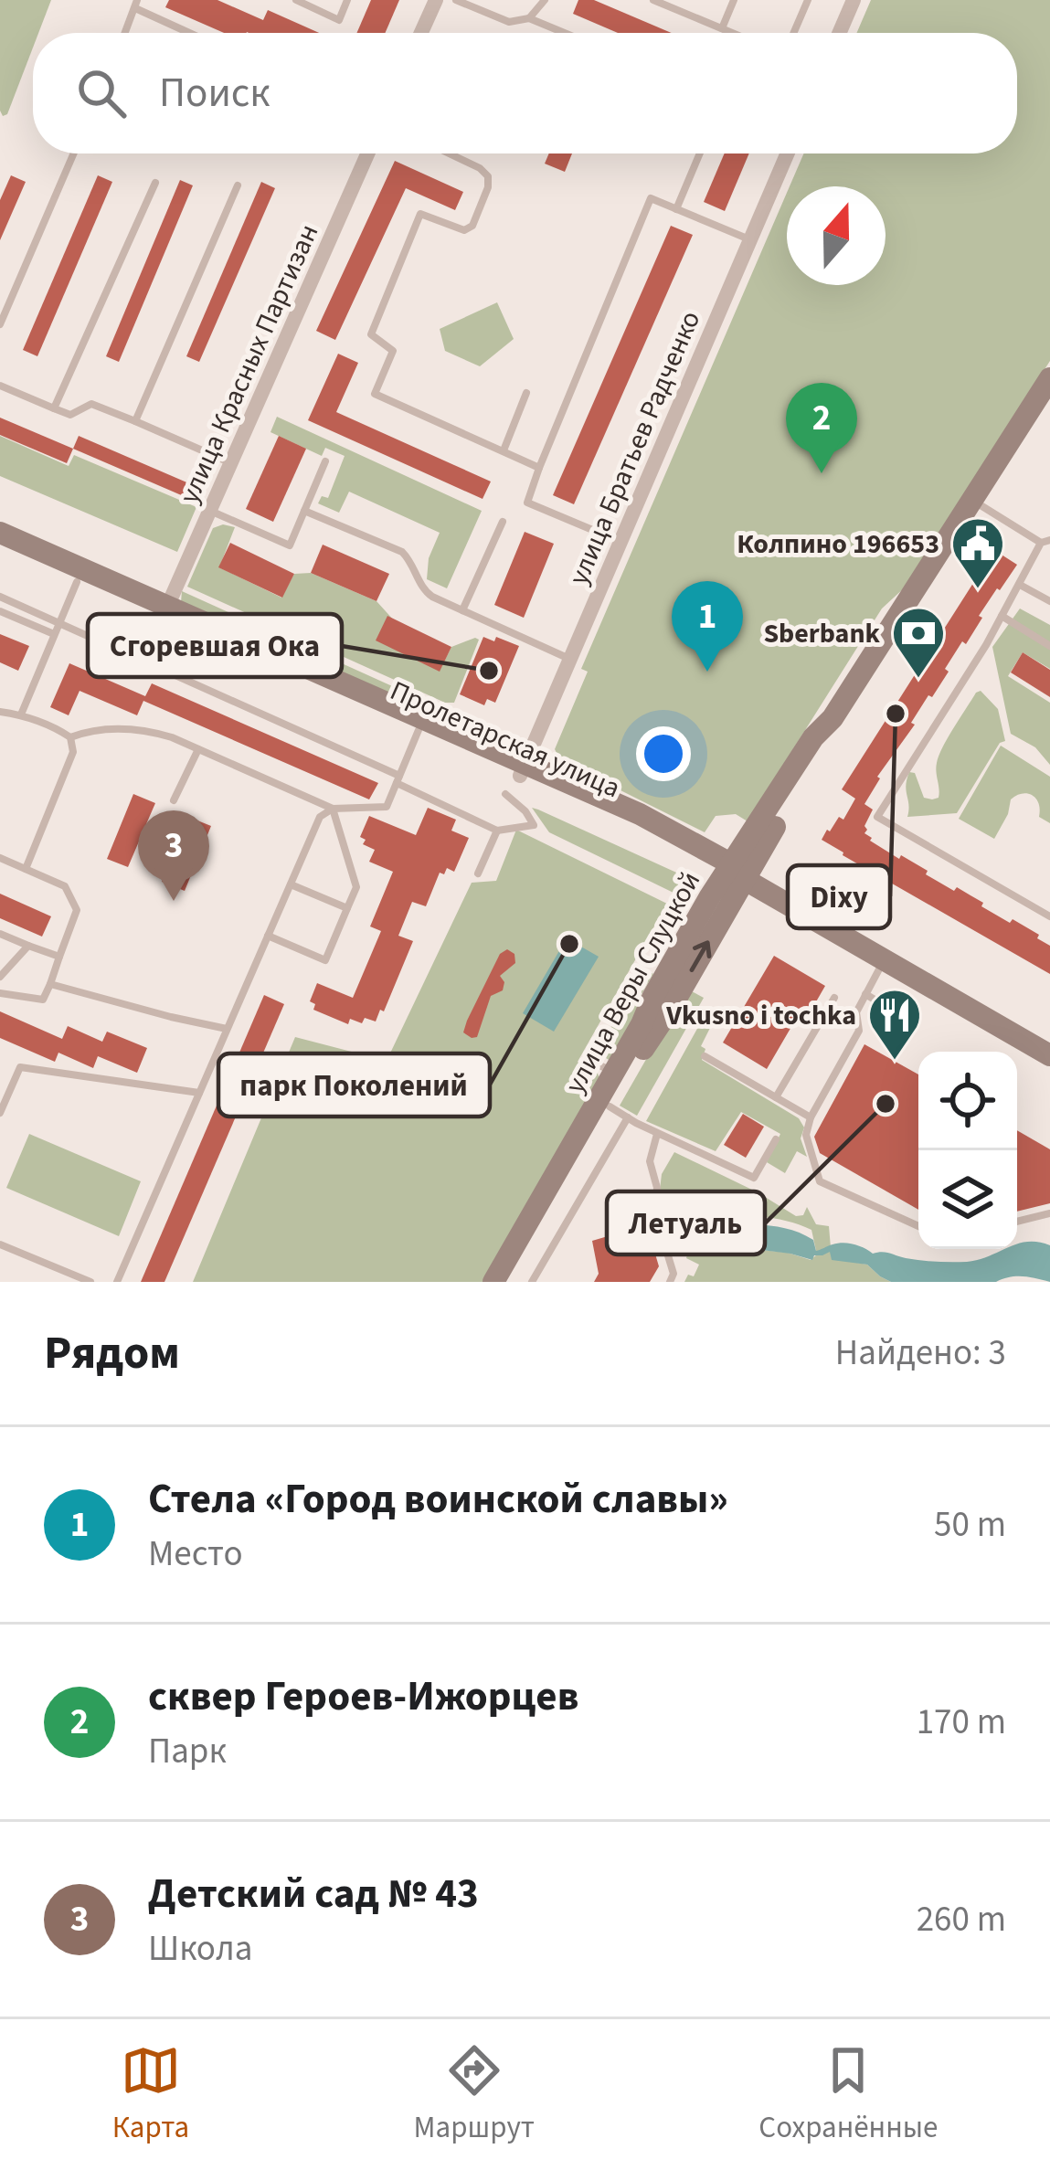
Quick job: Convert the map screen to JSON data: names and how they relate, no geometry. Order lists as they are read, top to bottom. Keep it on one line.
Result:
{"streets":{"main road":["Пролетарская улица","улица Веры Слуцкой"],"street":["улица Красных Партизан","улица Братьев Радченко"]},"crossings":[["улица Красных Партизан","Пролетарская улица"],["улица Братьев Радченко","Пролетарская улица"],["Пролетарская улица","улица Веры Слуцкой"]],"places":{"public building":["Колпино 196653"],"other":["Сгоревшая Ока","Dixy","парк Поколений","Летуаль"],"bank":["Sberbank"],"restaurant":["Vkusno i tochka"]},"north":"top","page":{"search":"Поиск","pins":["2","1","3"],"heading":["Рядом","Найдено: 3"],"list":[{"mark":"1","name":"Стела «Город воинской славы»","note":"Место","value":"50 m"},{"mark":"2","name":"сквер Героев-Ижорцев","note":"Парк","value":"170 m"},{"mark":"3","name":"Детский сад № 43","note":"Школа","value":"260 m"}],"nav":["Карта","Маршрут","Сохранённые"]}}
